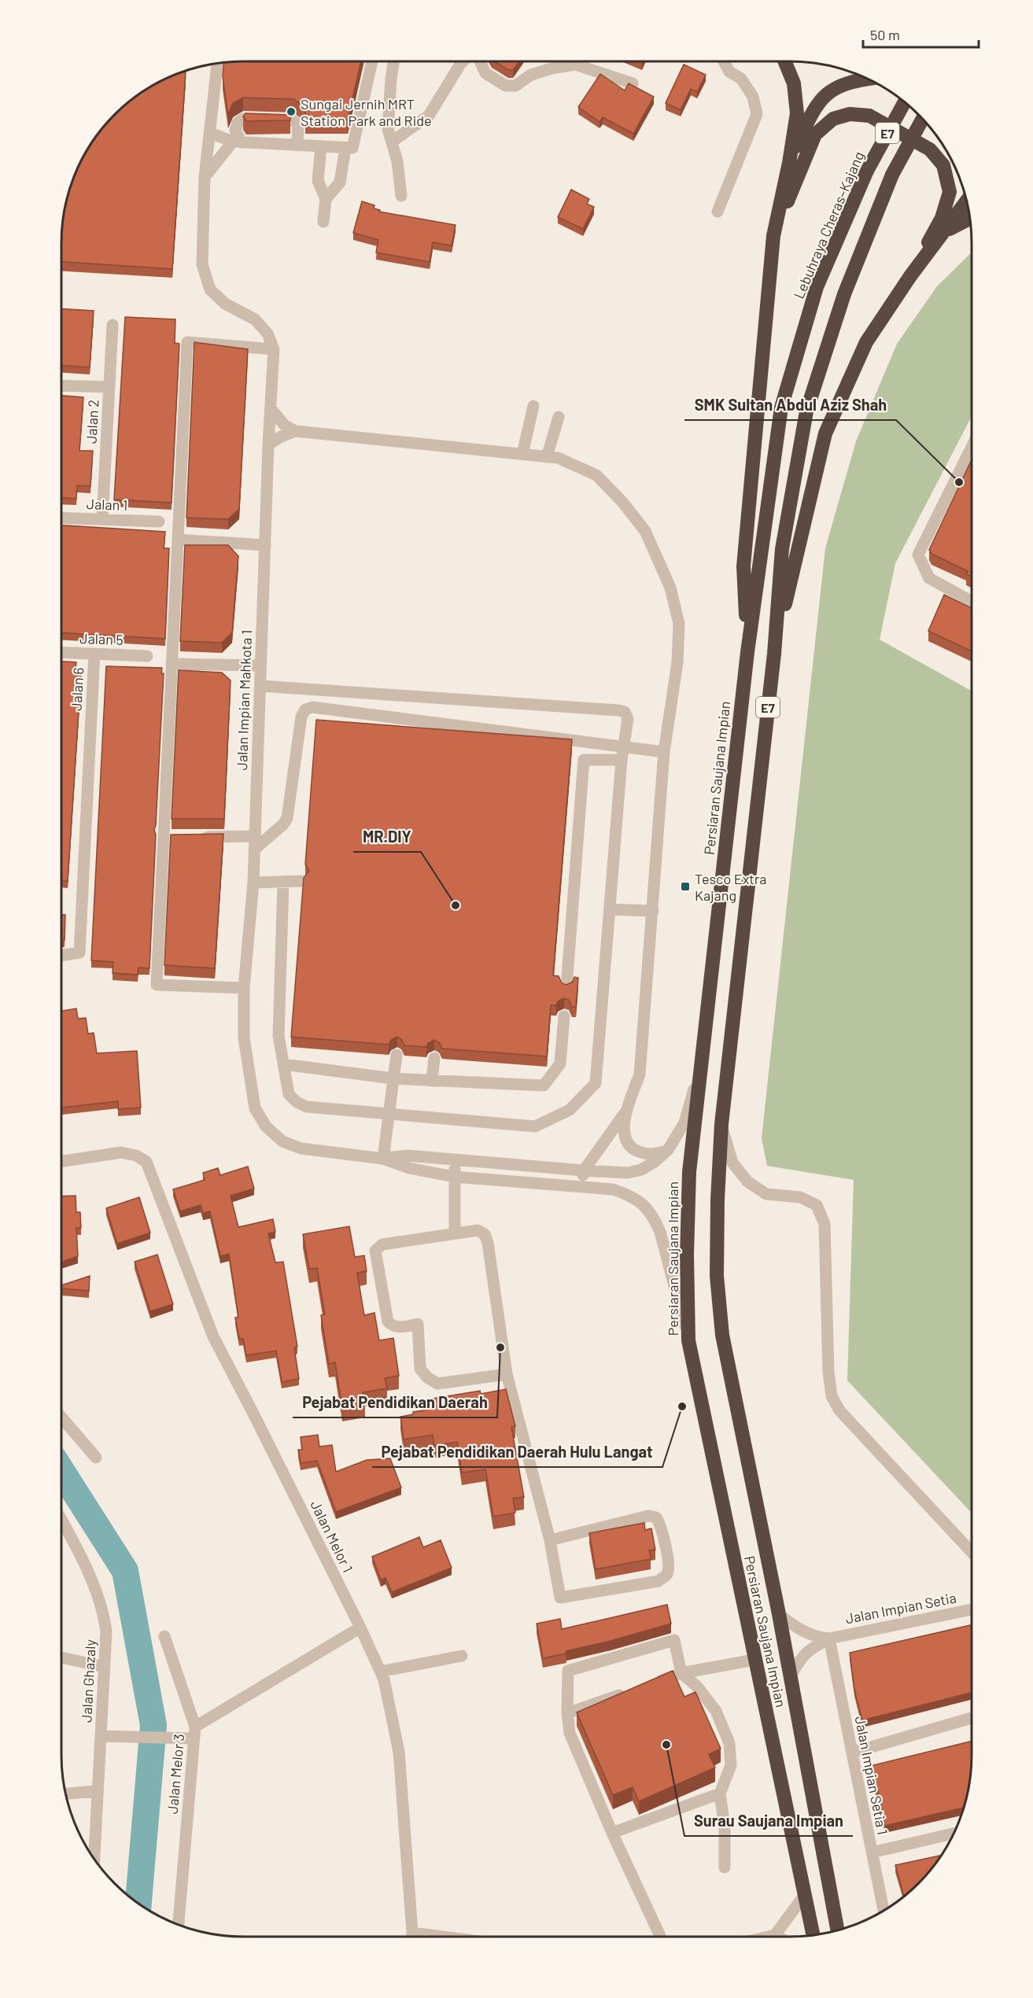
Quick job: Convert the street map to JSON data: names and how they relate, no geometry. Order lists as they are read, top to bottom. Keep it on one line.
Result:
{"streets":{"highway":["E7","Lebuhraya Cheras–Kajang","Persiaran Saujana Impian"],"street":["Jalan 2","Jalan 1","Jalan 5","Jalan 6","Jalan Impian Mahkota 1","Jalan Melor 1","Jalan Impian Setia","Jalan Ghazaly","Jalan Melor 3","Jalan Impian Setia 1"]},"crossings":[["E7","Persiaran Saujana Impian"],["Lebuhraya Cheras–Kajang","Persiaran Saujana Impian"],["Jalan 2","Jalan 1"],["Jalan 5","Jalan 6"],["Persiaran Saujana Impian","Jalan Impian Setia"],["Jalan Melor 1","Jalan Melor 3"],["Jalan Impian Setia","Jalan Impian Setia 1"]],"places":{"other":["Sungai Jernih MRT Station Park and Ride","SMK Sultan Abdul Aziz Shah","MR.DIY","Pejabat Pendidikan Daerah","Pejabat Pendidikan Daerah Hulu Langat","Surau Saujana Impian"],"transit":["Tesco Extra Kajang"]},"scale_bar":"50 m"}
